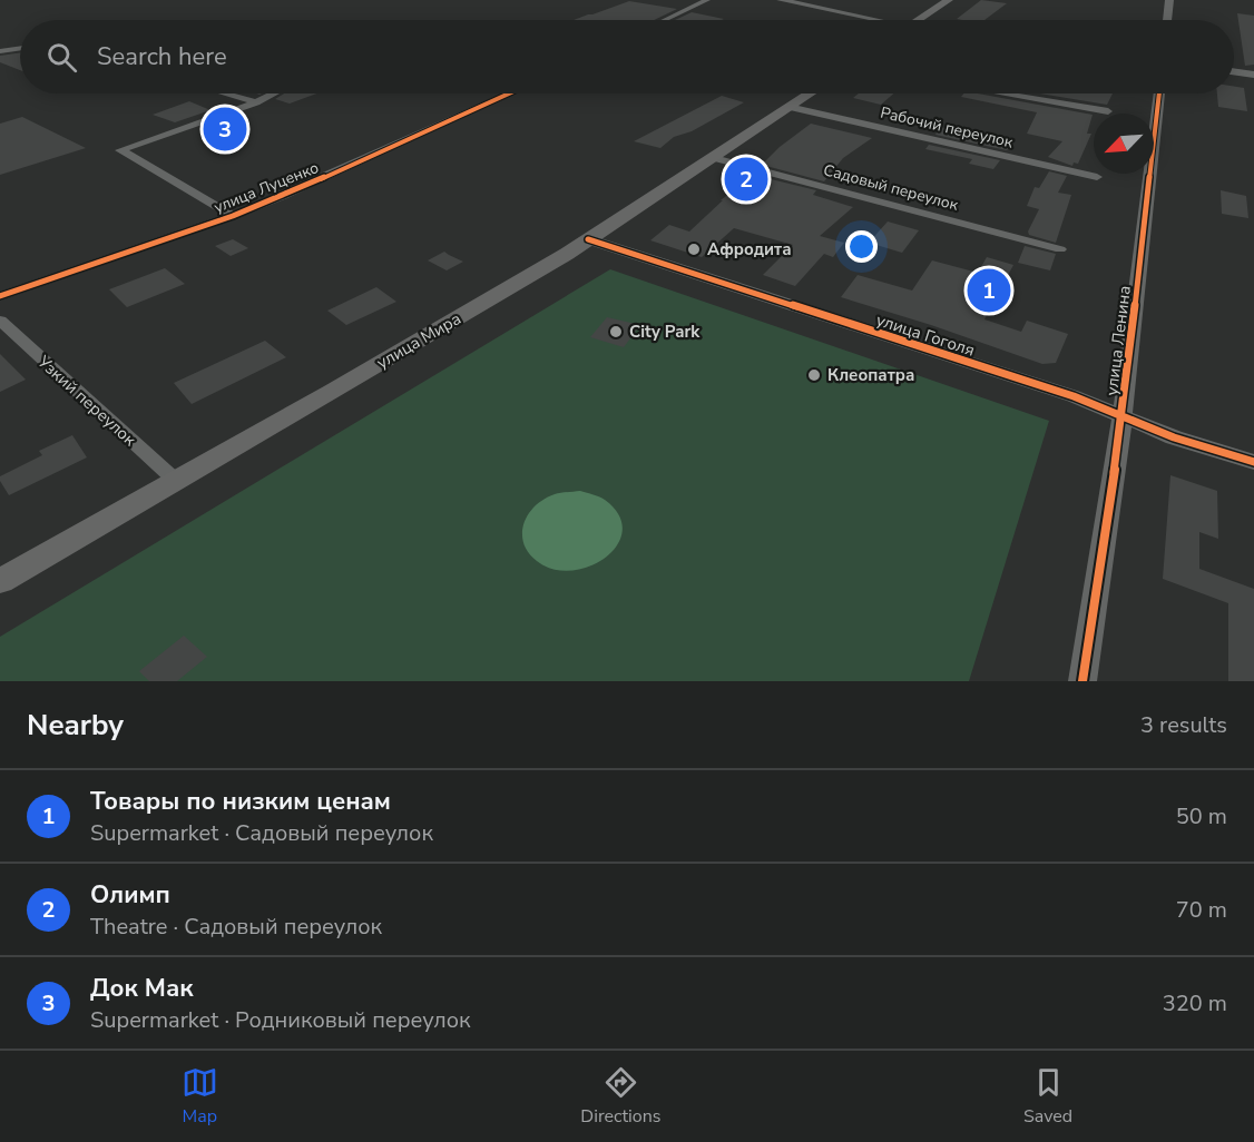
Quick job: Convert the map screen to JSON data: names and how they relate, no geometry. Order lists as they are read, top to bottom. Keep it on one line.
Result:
{"streets":{"main road":["улица Мира"],"street":["Рабочий переулок","улица Луценко","Садовый переулок","улица Гоголя","улица Ленина","Узкий переулок"]},"crossings":[["Рабочий переулок","улица Мира"],["Садовый переулок","улица Мира"],["улица Гоголя","улица Мира"],["улица Гоголя","улица Ленина"],["улица Мира","Узкий переулок"]],"places":["Афродита","City Park","Клеопатра"],"north":"bottom left","page":{"search":"Search here","pins":["3","2","1"],"heading":["Nearby","3 results"],"list":[{"mark":"1","name":"Товары по низким ценам","note":"Supermarket · Садовый переулок","value":"50 m"},{"mark":"2","name":"Олимп","note":"Theatre · Садовый переулок","value":"70 m"},{"mark":"3","name":"Док Мак","note":"Supermarket · Родниковый переулок","value":"320 m"}],"nav":["Map","Directions","Saved"]}}
